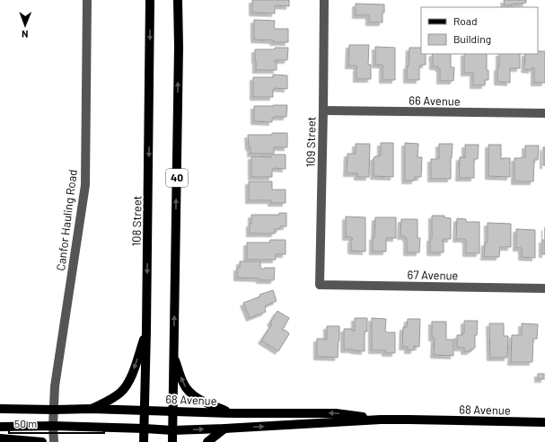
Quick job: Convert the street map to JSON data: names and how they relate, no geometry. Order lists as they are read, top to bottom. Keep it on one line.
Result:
{"streets":{"main road":["40","108 Street","68 Avenue"],"street":["66 Avenue","109 Street","Canfor Hauling Road","67 Avenue"]},"crossings":[["66 Avenue","109 Street"],["109 Street","67 Avenue"],["40","68 Avenue"],["Canfor Hauling Road","68 Avenue"],["108 Street","68 Avenue"]],"legend":["Road","Building"],"scale_bar":"50 m","north":"bottom"}
